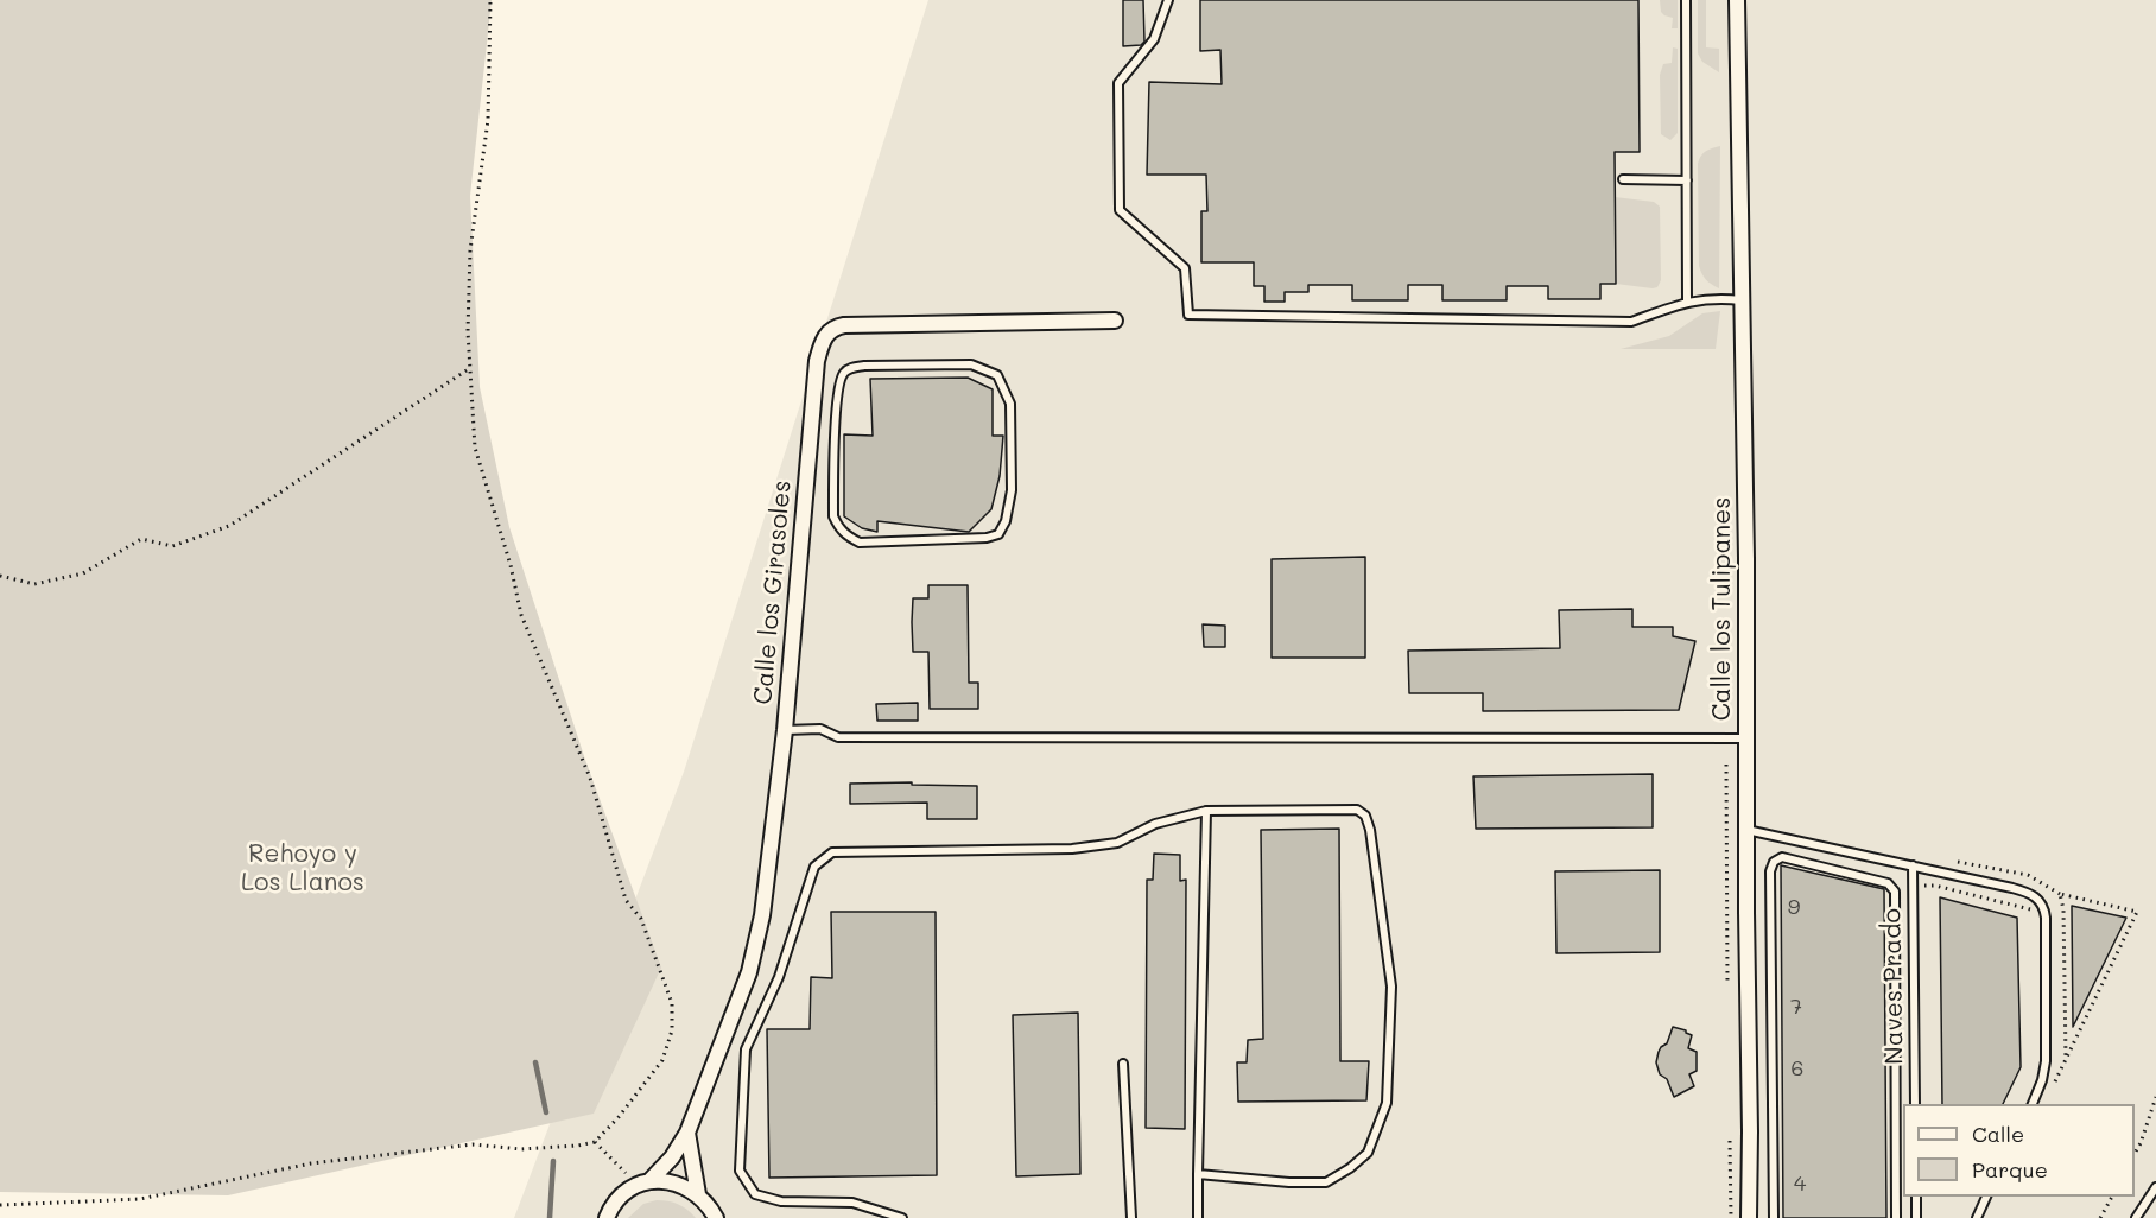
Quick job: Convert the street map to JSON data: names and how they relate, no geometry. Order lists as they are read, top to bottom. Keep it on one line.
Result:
{"streets":{"street":["Calle los Girasoles","Calle los Tulipanes"],"lane":["Naves Prado"]},"parks":["Rehoyo y Los Llanos"],"house_numbers":["9","7","6","4"],"legend":["Calle","Parque"]}
